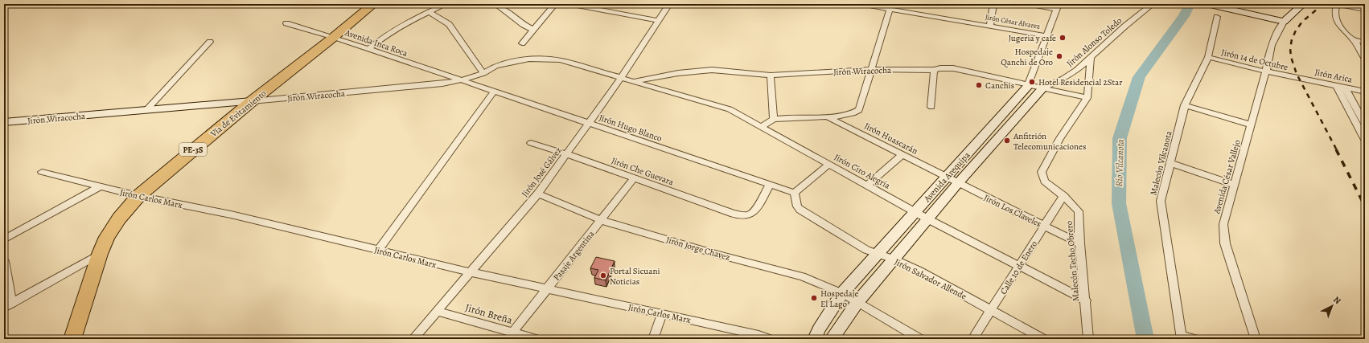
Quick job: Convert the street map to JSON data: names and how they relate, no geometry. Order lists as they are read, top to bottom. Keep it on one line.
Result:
{"streets":{"highway":["Vía de Evitamiento","PE-3S"],"street":["Jirón César Álvarez","Jirón Alonso Toledo","Avenida Inca Roca","Jirón 14 de Octubre","Jirón Wiracocha","Jirón Arica","Jirón Hugo Blanco","Jirón Huascarán","Malecón Vilcanota","Jirón Che Guevara","Jirón Ciro Alegría","Jirón José Gálvez","Avenida Arequipa","Avenida César Vallejo","Jirón Carlos Marx","Jirón Los Claveles","Jirón Jorge Chavez","Pasaje Argentina","Malecón Techo Obrero","Calle 10 de Enero","Jirón Salvador Allende","Jirón Breña"]},"crossings":[["Jirón César Álvarez","Avenida Arequipa"],["Jirón Alonso Toledo","Jirón Wiracocha"],["Jirón Alonso Toledo","Avenida Arequipa"],["Jirón Alonso Toledo","Malecón Techo Obrero"],["Avenida Inca Roca","Jirón Wiracocha"],["Avenida Inca Roca","Vía de Evitamiento"],["Avenida Inca Roca","Jirón Hugo Blanco"],["Jirón 14 de Octubre","Jirón Arica"],["Jirón 14 de Octubre","Malecón Vilcanota"],["Jirón 14 de Octubre","Avenida César Vallejo"],["Jirón Wiracocha","Vía de Evitamiento"],["Jirón Wiracocha","Jirón Hugo Blanco"],["Jirón Wiracocha","Jirón Ciro Alegría"],["Jirón Wiracocha","Jirón José Gálvez"],["Jirón Wiracocha","Avenida Arequipa"],["Jirón Wiracocha","Malecón Techo Obrero"],["Vía de Evitamiento","Jirón Carlos Marx"],["Jirón Hugo Blanco","Jirón Che Guevara"],["Jirón Hugo Blanco","Jirón José Gálvez"],["Jirón Hugo Blanco","Jirón Salvador Allende"],["Jirón Huascarán","Avenida Arequipa"],["Jirón Huascarán","Jirón Los Claveles"],["Jirón Che Guevara","Jirón José Gálvez"],["Jirón Che Guevara","Pasaje Argentina"],["Jirón Ciro Alegría","Jirón José Gálvez"],["Jirón Ciro Alegría","Avenida Arequipa"],["Jirón Ciro Alegría","Malecón Techo Obrero"],["Jirón Ciro Alegría","Calle 10 de Enero"],["Jirón José Gálvez","Jirón Carlos Marx"],["Jirón José Gálvez","Jirón Jorge Chavez"],["Jirón José Gálvez","Jirón Breña"],["Avenida Arequipa","Jirón Los Claveles"],["Avenida Arequipa","Jirón Jorge Chavez"],["Avenida Arequipa","Jirón Salvador Allende"],["Jirón Carlos Marx","Pasaje Argentina"],["Jirón Los Claveles","Malecón Techo Obrero"],["Jirón Los Claveles","Calle 10 de Enero"],["Jirón Jorge Chavez","Pasaje Argentina"],["Pasaje Argentina","Jirón Breña"],["Malecón Techo Obrero","Calle 10 de Enero"],["Calle 10 de Enero","Jirón Salvador Allende"]],"water":["Río Vilcanota"],"places":["Jugeria y cafe","Hospedaje Qanchi de Oro","Hotel Residencial 2Star","Canchis","Anfitrión Telecomunicaciones","Portal Sicuani Noticias","Hospedaje El Lago"],"north":"top right"}
